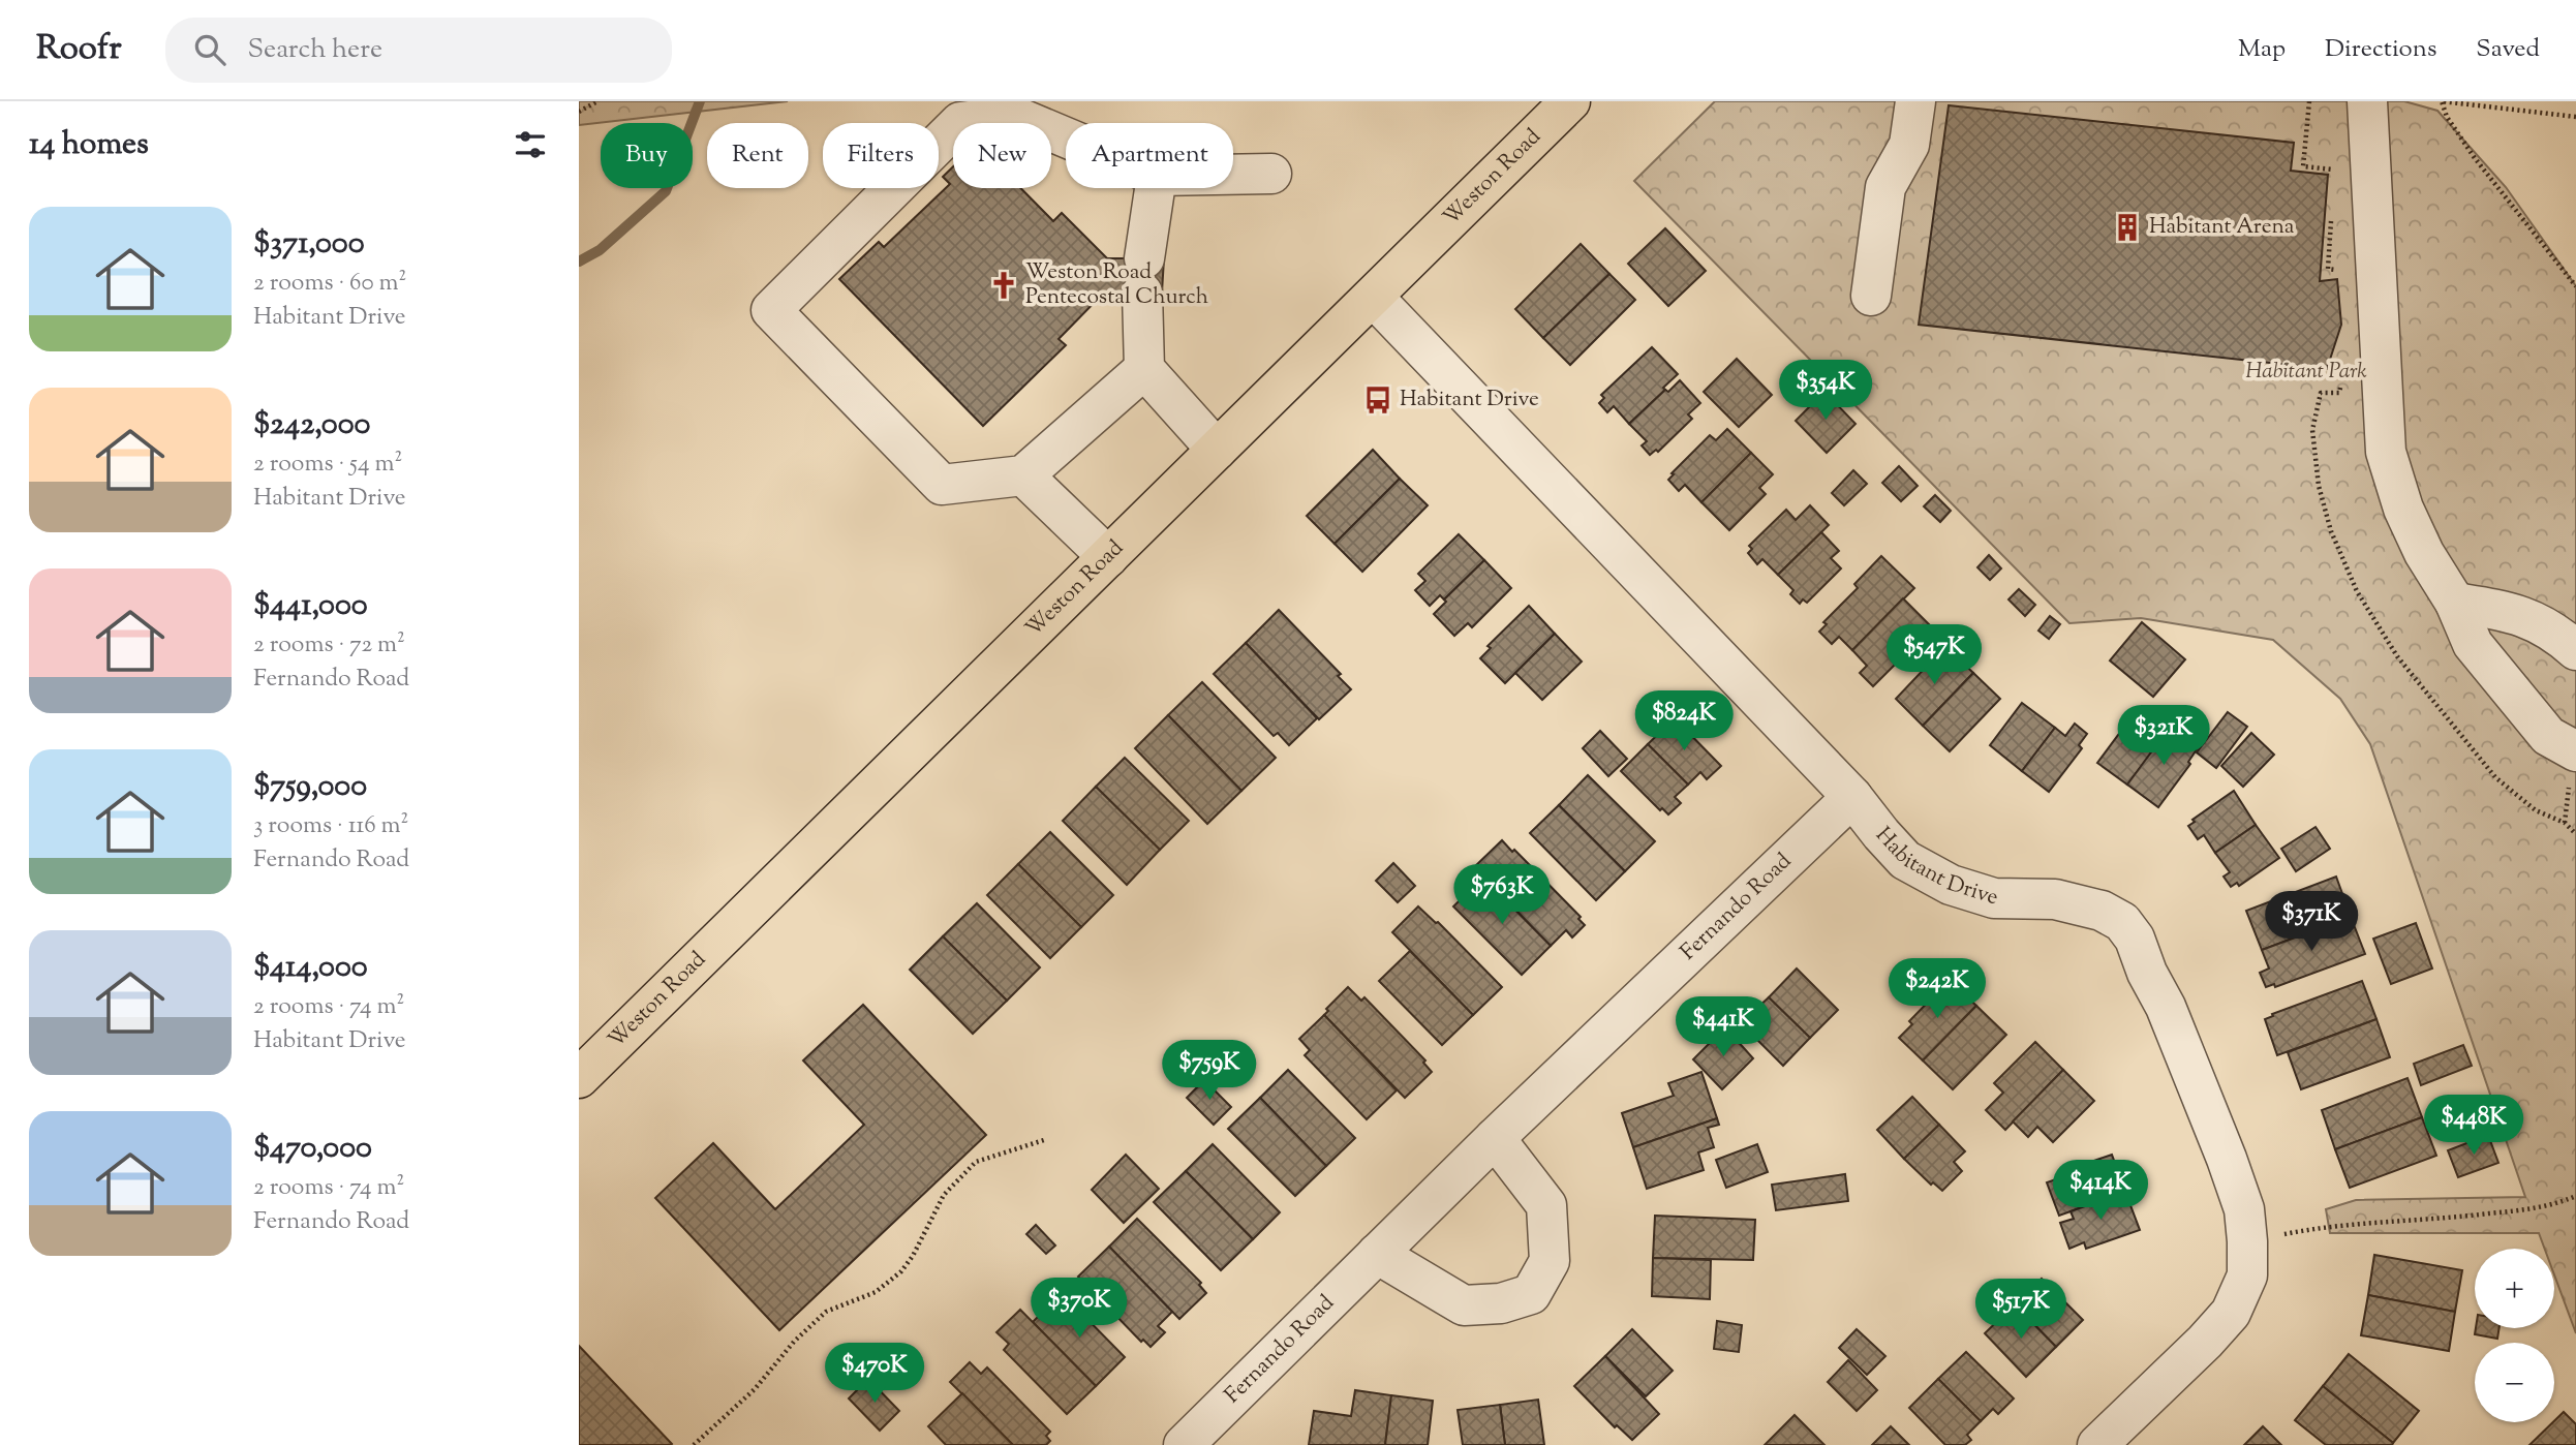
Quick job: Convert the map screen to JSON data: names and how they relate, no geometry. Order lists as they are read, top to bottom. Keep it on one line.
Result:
{"streets":{"main road":["Weston Road"],"street":["Habitant Drive","Fernando Road"]},"crossings":[["Weston Road","Habitant Drive"],["Habitant Drive","Fernando Road"]],"parks":["Habitant Park"],"places":{"building":["Habitant Arena"],"church":["Weston Road Pentecostal Church"],"bus stop":["Habitant Drive"]},"page":{"header":"Roofr","search":"Search here","nav":["Map","Directions","Saved"],"heading":"14 homes","chip":["Buy","Rent","Filters","New","Apartment"],"list":[{"name":"$371,000","note":"2 rooms · 60 m² · Habitant Drive"},{"name":"$242,000","note":"2 rooms · 54 m² · Habitant Drive"},{"name":"$441,000","note":"2 rooms · 72 m² · Fernando Road"},{"name":"$759,000","note":"3 rooms · 116 m² · Fernando Road"},{"name":"$414,000","note":"2 rooms · 74 m² · Habitant Drive"},{"name":"$470,000","note":"2 rooms · 74 m² · Fernando Road"}],"price":["$354K","$547K","$824K","$321K","$763K","$371K","$242K","$441K","$759K","$448K","$414K","$370K","$517K","$470K"],"map_buttons":["+","−"]}}
